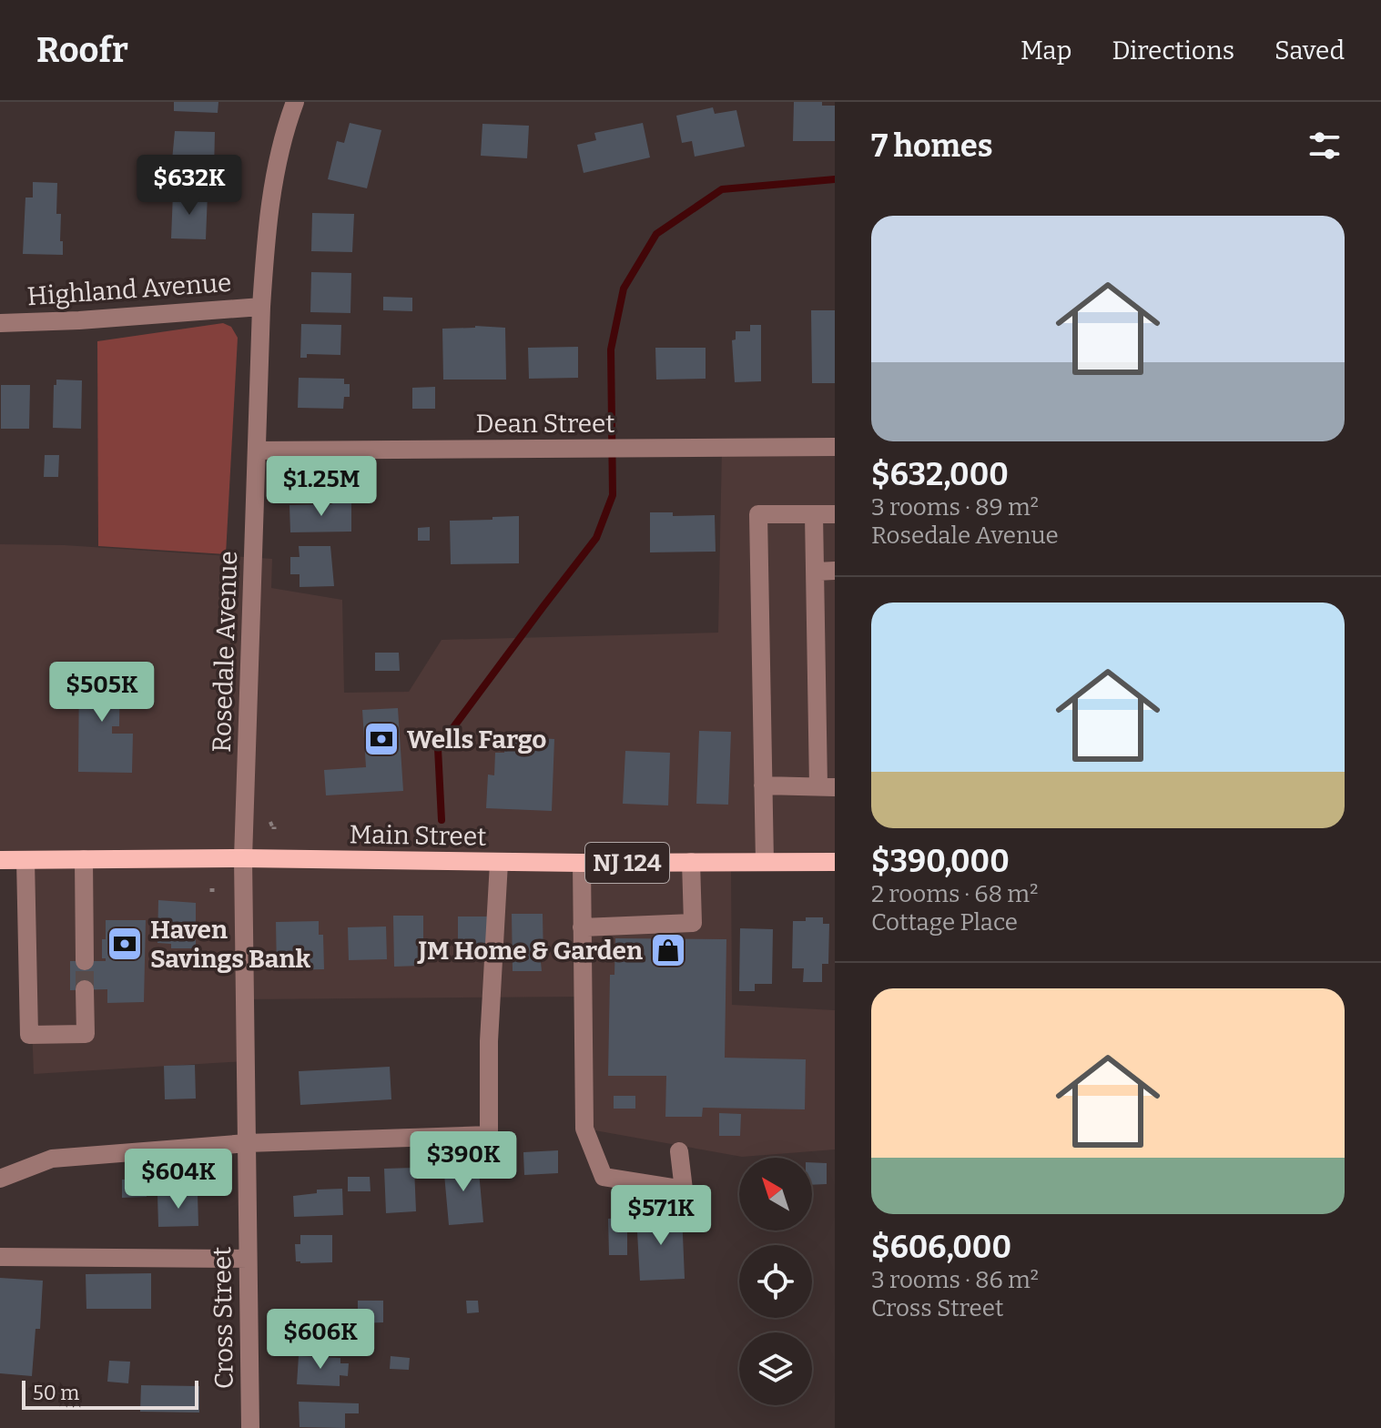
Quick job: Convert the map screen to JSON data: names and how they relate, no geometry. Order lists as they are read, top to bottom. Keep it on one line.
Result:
{"streets":{"main road":["Main Street","NJ 124"],"street":["Highland Avenue","Dean Street","Rosedale Avenue","Cross Street"]},"crossings":[["Highland Avenue","Rosedale Avenue"],["Dean Street","Rosedale Avenue"],["Rosedale Avenue","Main Street"],["Rosedale Avenue","Cross Street"],["Main Street","Cross Street"]],"places":{"bank":["Wells Fargo","Haven Savings Bank"],"shop":["JM Home & Garden"]},"scale_bar":"50 m","north":"top left","page":{"header":"Roofr","nav":["Map","Directions","Saved"],"heading":"7 homes","price":["$632K","$1.25M","$505K","$390K","$604K","$571K","$606K"],"list":[{"name":"$632,000","note":"3 rooms · 89 m² · Rosedale Avenue"},{"name":"$390,000","note":"2 rooms · 68 m² · Cottage Place"},{"name":"$606,000","note":"3 rooms · 86 m² · Cross Street"}],"scale":"50 m"}}
